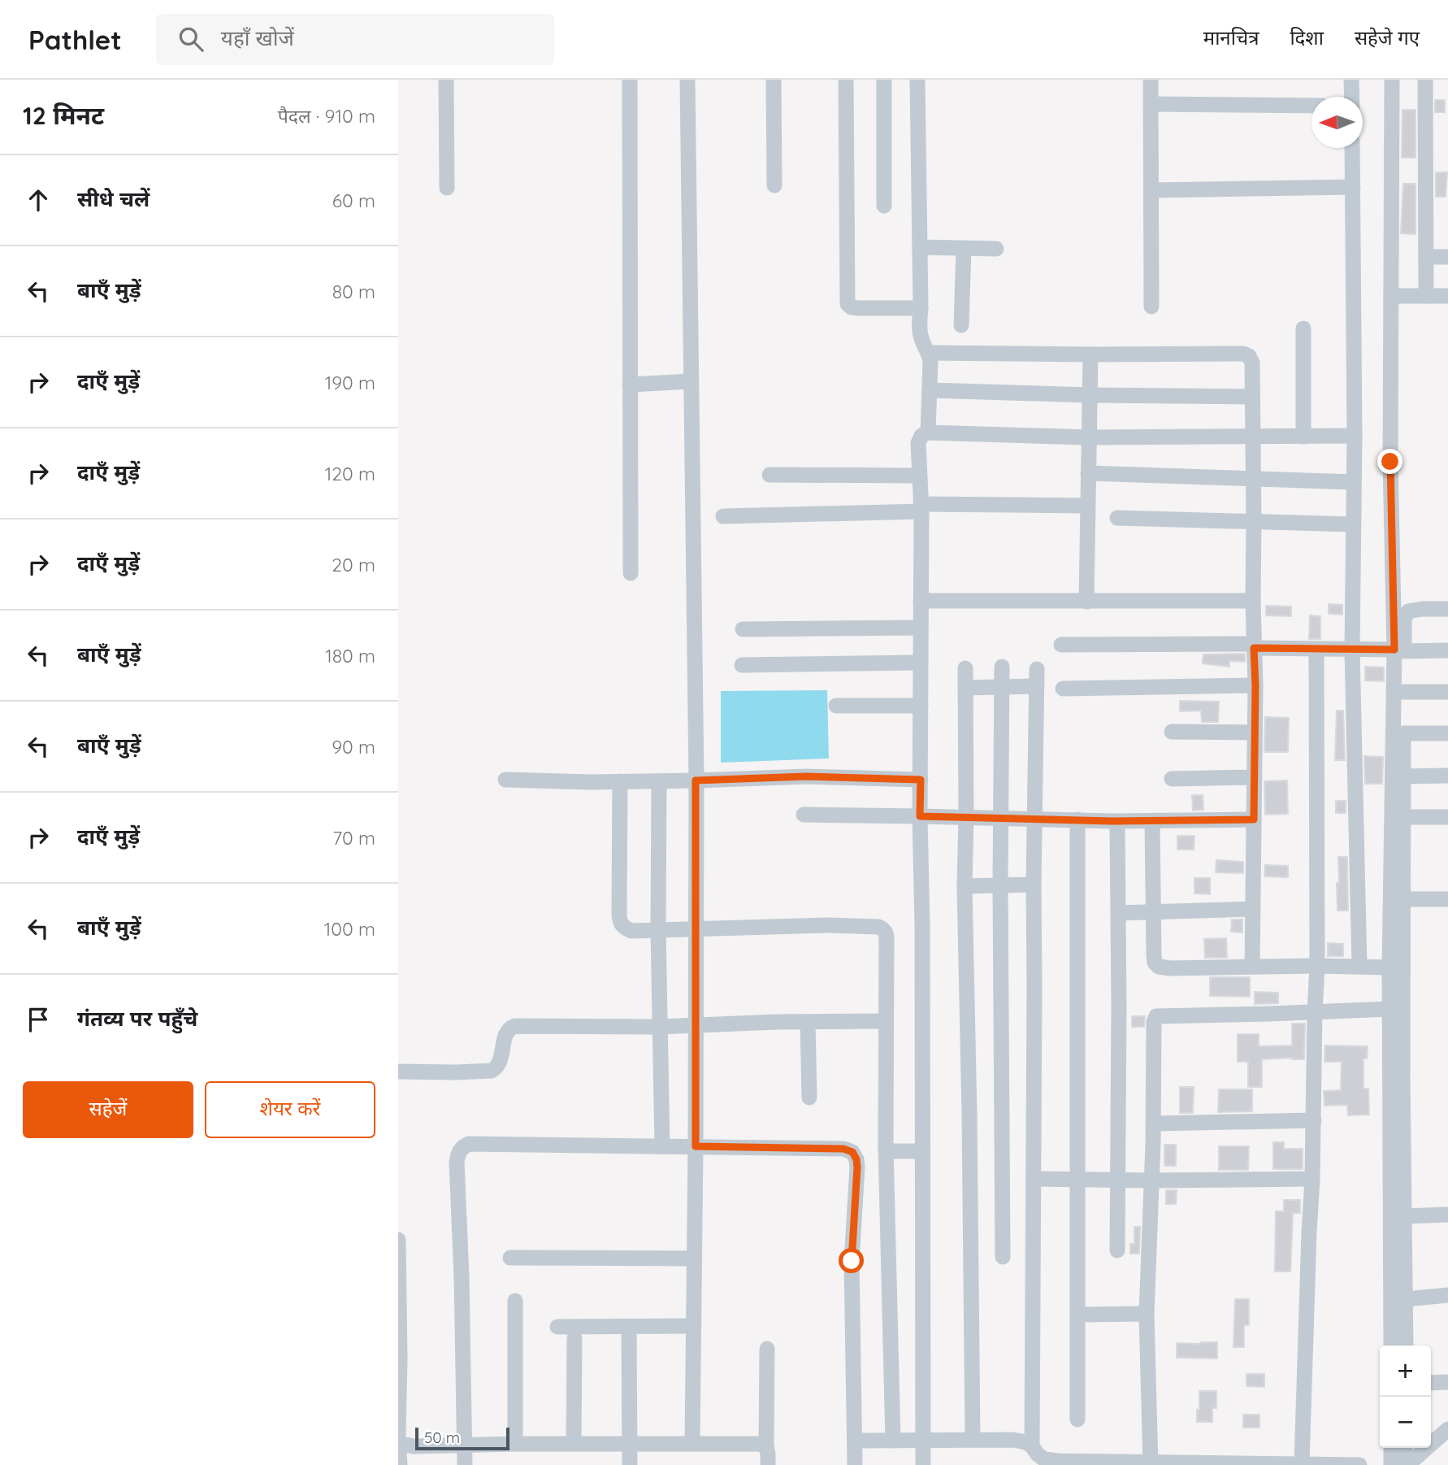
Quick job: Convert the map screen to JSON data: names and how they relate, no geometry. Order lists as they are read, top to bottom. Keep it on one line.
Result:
{"scale_bar":"50 m","north":"left","page":{"header":"Pathlet","search":"यहाँ खोजें","nav":["मानचित्र","दिशा","सहेजे गए"],"heading":["12 मिनट","पैदल · 910 m"],"list":[["सीधे चलें","60 m"],["बाएँ मुड़ें","80 m"],["दाएँ मुड़ें","190 m"],["दाएँ मुड़ें","120 m"],["दाएँ मुड़ें","20 m"],["बाएँ मुड़ें","180 m"],["बाएँ मुड़ें","90 m"],["दाएँ मुड़ें","70 m"],["बाएँ मुड़ें","100 m"],"गंतव्य पर पहुँचे"],"buttons":["सहेजें","शेयर करें"],"map_buttons":["+","−"],"scale":"50 m"}}
